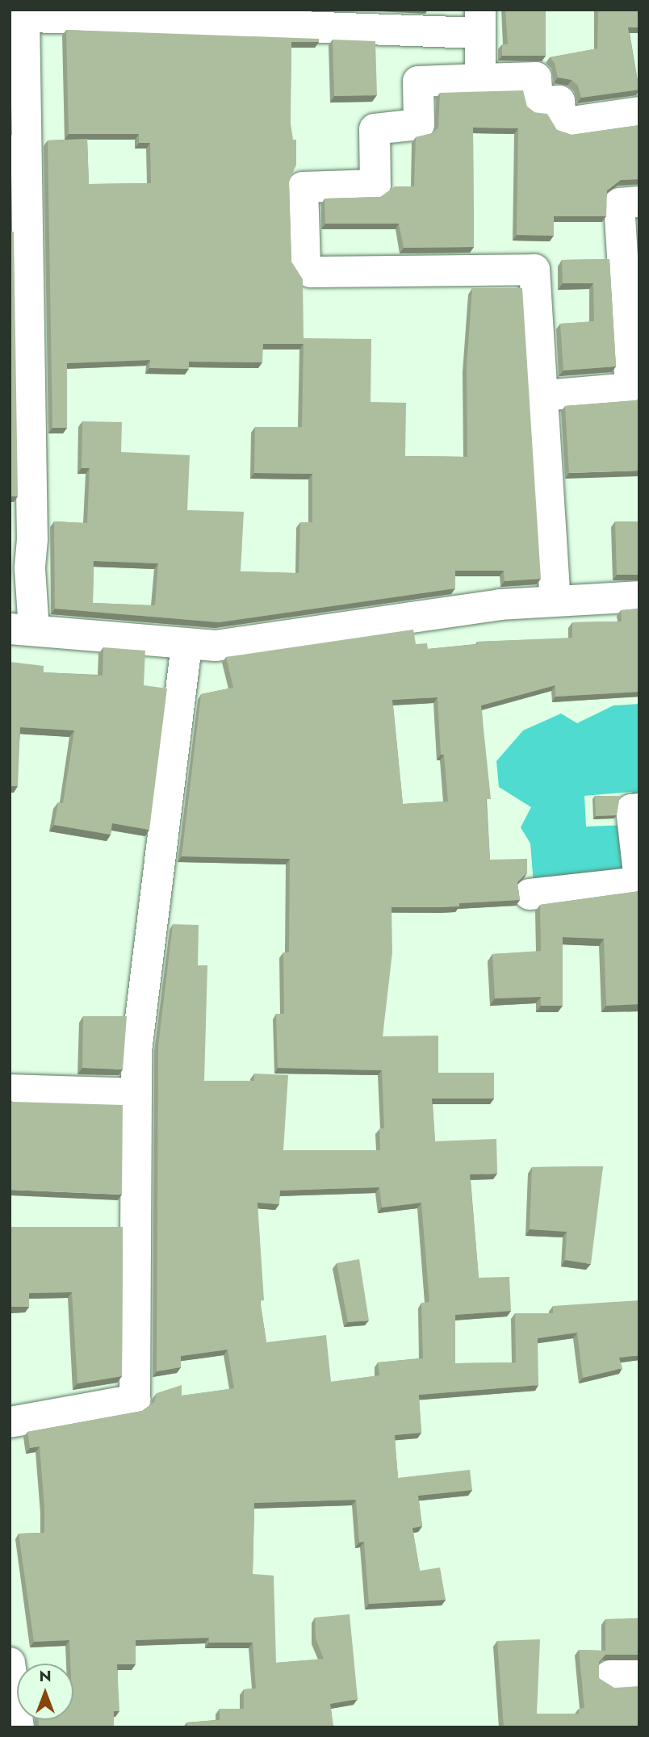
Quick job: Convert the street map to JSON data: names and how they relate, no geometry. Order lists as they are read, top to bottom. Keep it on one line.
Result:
{"north":"top"}
